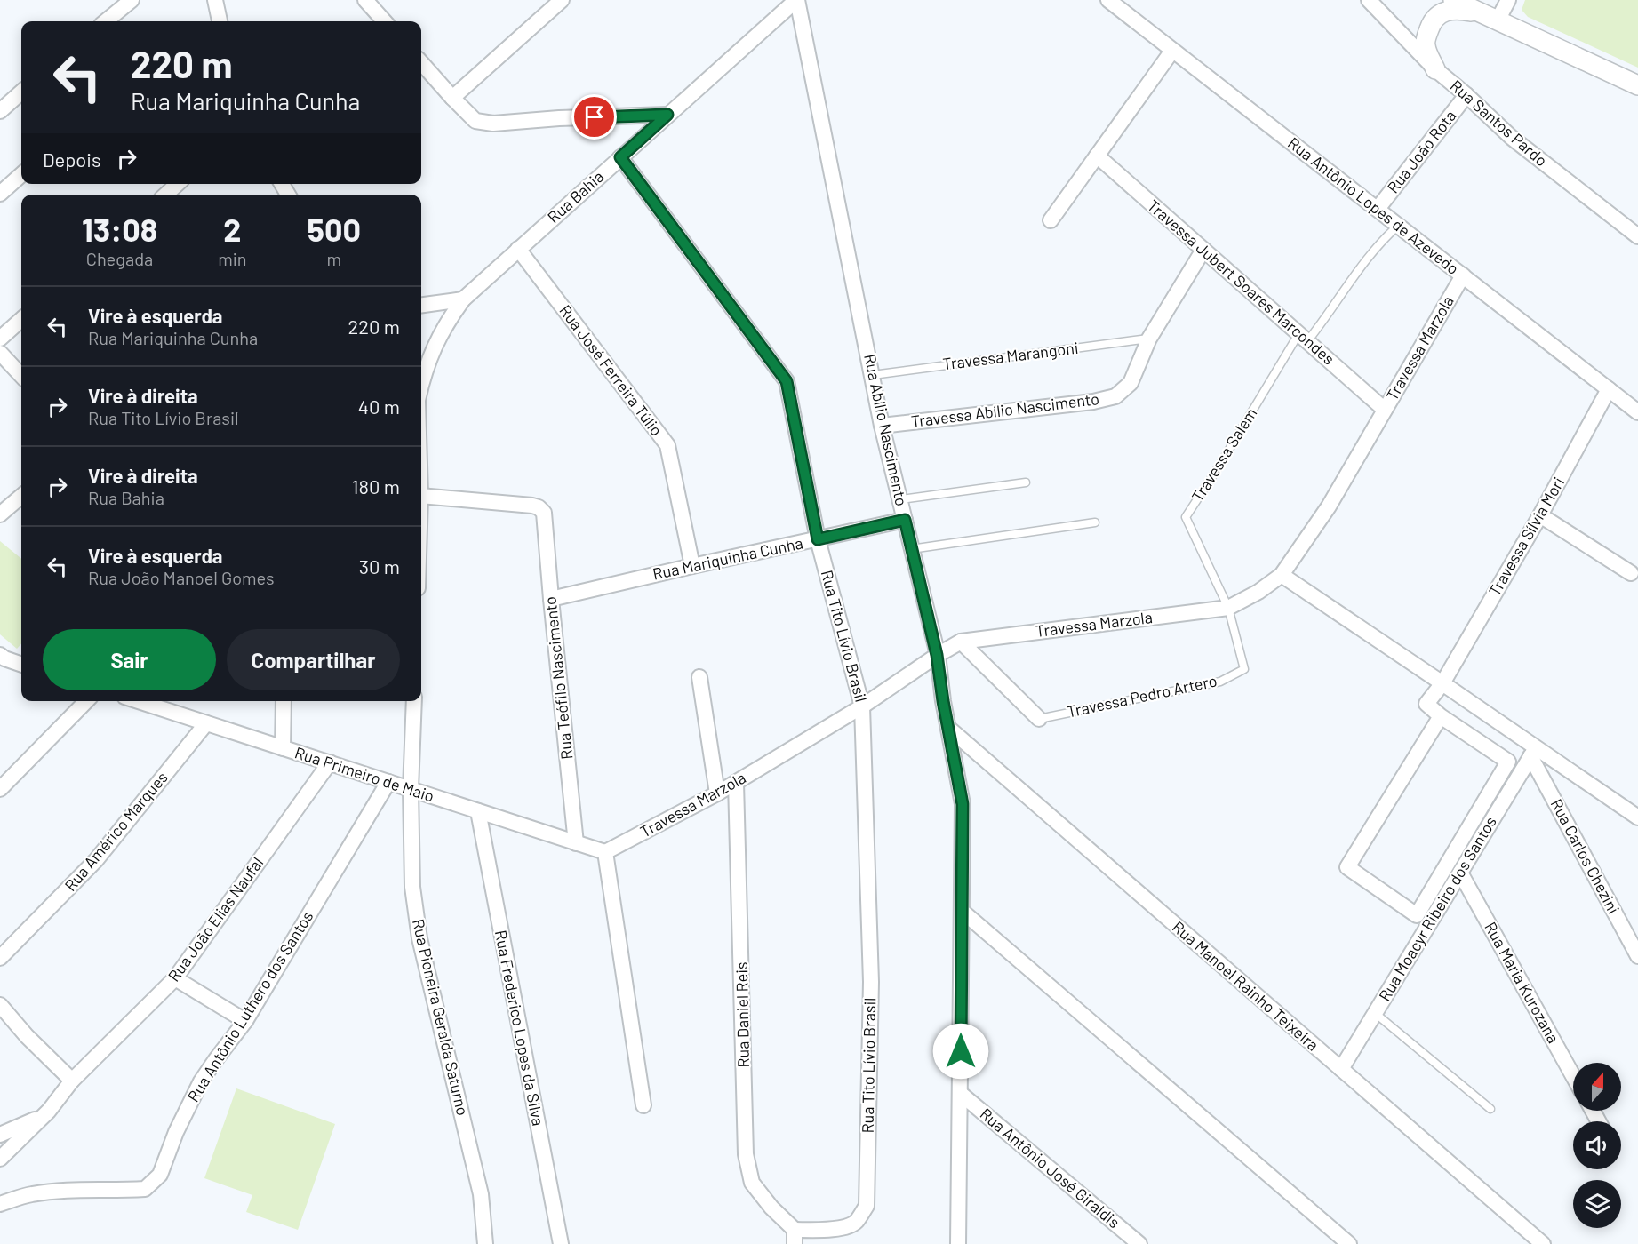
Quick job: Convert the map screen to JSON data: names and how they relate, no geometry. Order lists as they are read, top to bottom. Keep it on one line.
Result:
{"streets":{"street":["Rua Santos Pardo","Rua João Rota","Rua Bahia","Rua Antônio Lopes de Azevedo","Travessa Jubert Soares Marcondes","Travessa Marzola","Rua José Ferreira Túlio","Travessa Abílio Nascimento","Rua Abílio Nascimento","Travessa Sílvia Mori","Rua Mariquinha Cunha","Rua Tito Lívio Brasil","Rua Teófilo Nascimento","Rua Primeiro de Maio","Rua Américo Marques","Rua Carlos Chezini","Rua Moacyr Ribeiro dos Santos","Rua João Elias Naufal","Rua Maria Kurozana","Rua Manoel Rainho Teixeira","Rua Antônio Luthero dos Santos","Rua Daniel Reis","Rua Pioneira Geralda Saturno","Rua Frederico Lopes da Silva","Rua Antônio José Giraldis"],"lane":["Travessa Marangoni","Travessa Salem","Travessa Pedro Artero"]},"crossings":[["Rua Santos Pardo","Rua João Rota"],["Rua João Rota","Rua Antônio Lopes de Azevedo"],["Rua Bahia","Rua José Ferreira Túlio"],["Rua Bahia","Rua Abílio Nascimento"],["Rua Bahia","Rua Tito Lívio Brasil"],["Rua Antônio Lopes de Azevedo","Travessa Marzola"],["Rua Antônio Lopes de Azevedo","Travessa Sílvia Mori"],["Travessa Jubert Soares Marcondes","Travessa Marzola"],["Travessa Jubert Soares Marcondes","Travessa Abílio Nascimento"],["Travessa Jubert Soares Marcondes","Travessa Salem"],["Travessa Marzola","Rua Abílio Nascimento"],["Travessa Marzola","Travessa Salem"],["Travessa Marzola","Rua Tito Lívio Brasil"],["Travessa Marzola","Travessa Pedro Artero"],["Travessa Marzola","Rua Primeiro de Maio"],["Travessa Marzola","Rua Daniel Reis"],["Travessa Marangoni","Travessa Abílio Nascimento"],["Travessa Marangoni","Rua Abílio Nascimento"],["Rua José Ferreira Túlio","Rua Mariquinha Cunha"],["Travessa Abílio Nascimento","Rua Abílio Nascimento"],["Rua Abílio Nascimento","Rua Mariquinha Cunha"],["Rua Abílio Nascimento","Rua Manoel Rainho Teixeira"],["Rua Abílio Nascimento","Rua Antônio José Giraldis"],["Travessa Salem","Travessa Pedro Artero"],["Rua Mariquinha Cunha","Rua Tito Lívio Brasil"],["Rua Mariquinha Cunha","Rua Teófilo Nascimento"],["Rua Tito Lívio Brasil","Rua Daniel Reis"],["Rua Teófilo Nascimento","Rua Primeiro de Maio"],["Rua Primeiro de Maio","Rua Américo Marques"],["Rua Primeiro de Maio","Rua João Elias Naufal"],["Rua Primeiro de Maio","Rua Antônio Luthero dos Santos"],["Rua Primeiro de Maio","Rua Pioneira Geralda Saturno"],["Rua Primeiro de Maio","Rua Frederico Lopes da Silva"],["Rua Carlos Chezini","Rua Moacyr Ribeiro dos Santos"],["Rua Moacyr Ribeiro dos Santos","Rua Maria Kurozana"],["Rua Moacyr Ribeiro dos Santos","Rua Manoel Rainho Teixeira"]],"north":"top","page":{"turn":["220 m","Rua Mariquinha Cunha"],"then":"Depois","eta":["13:08","Chegada","2","min","500","m"],"list":[{"name":"Vire à esquerda","note":"Rua Mariquinha Cunha","value":"220 m"},{"name":"Vire à direita","note":"Rua Tito Lívio Brasil","value":"40 m"},{"name":"Vire à direita","note":"Rua Bahia","value":"180 m"},{"name":"Vire à esquerda","note":"Rua João Manoel Gomes","value":"30 m"}],"buttons":["Sair","Compartilhar"]}}
